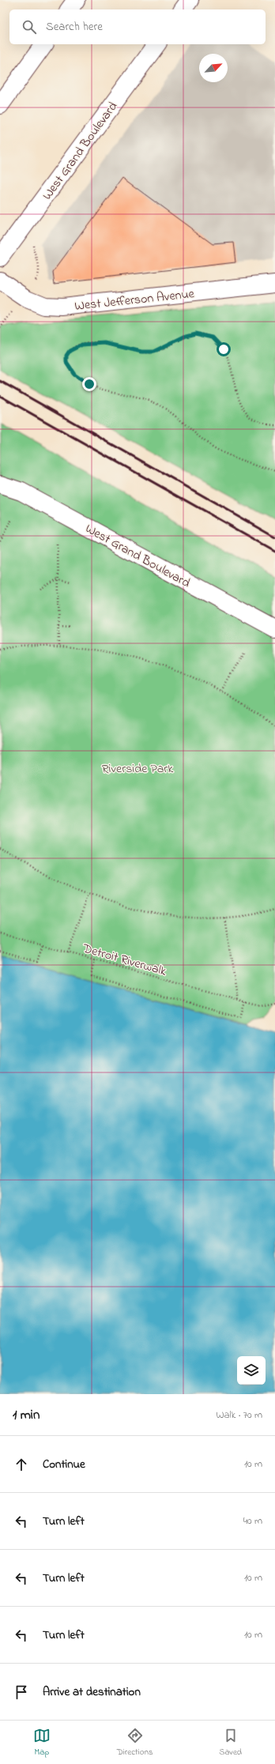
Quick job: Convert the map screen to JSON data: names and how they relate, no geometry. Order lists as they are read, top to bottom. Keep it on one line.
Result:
{"streets":{"street":["West Grand Boulevard","West Jefferson Avenue"],"path":["Detroit Riverwalk"]},"parks":["Riverside Park"],"north":"top right","page":{"search":"Search here","heading":["1 min","Walk · 70 m"],"list":[["Continue","10 m"],["Turn left","40 m"],["Turn left","10 m"],["Turn left","10 m"],"Arrive at destination"],"nav":["Map","Directions","Saved"]}}
